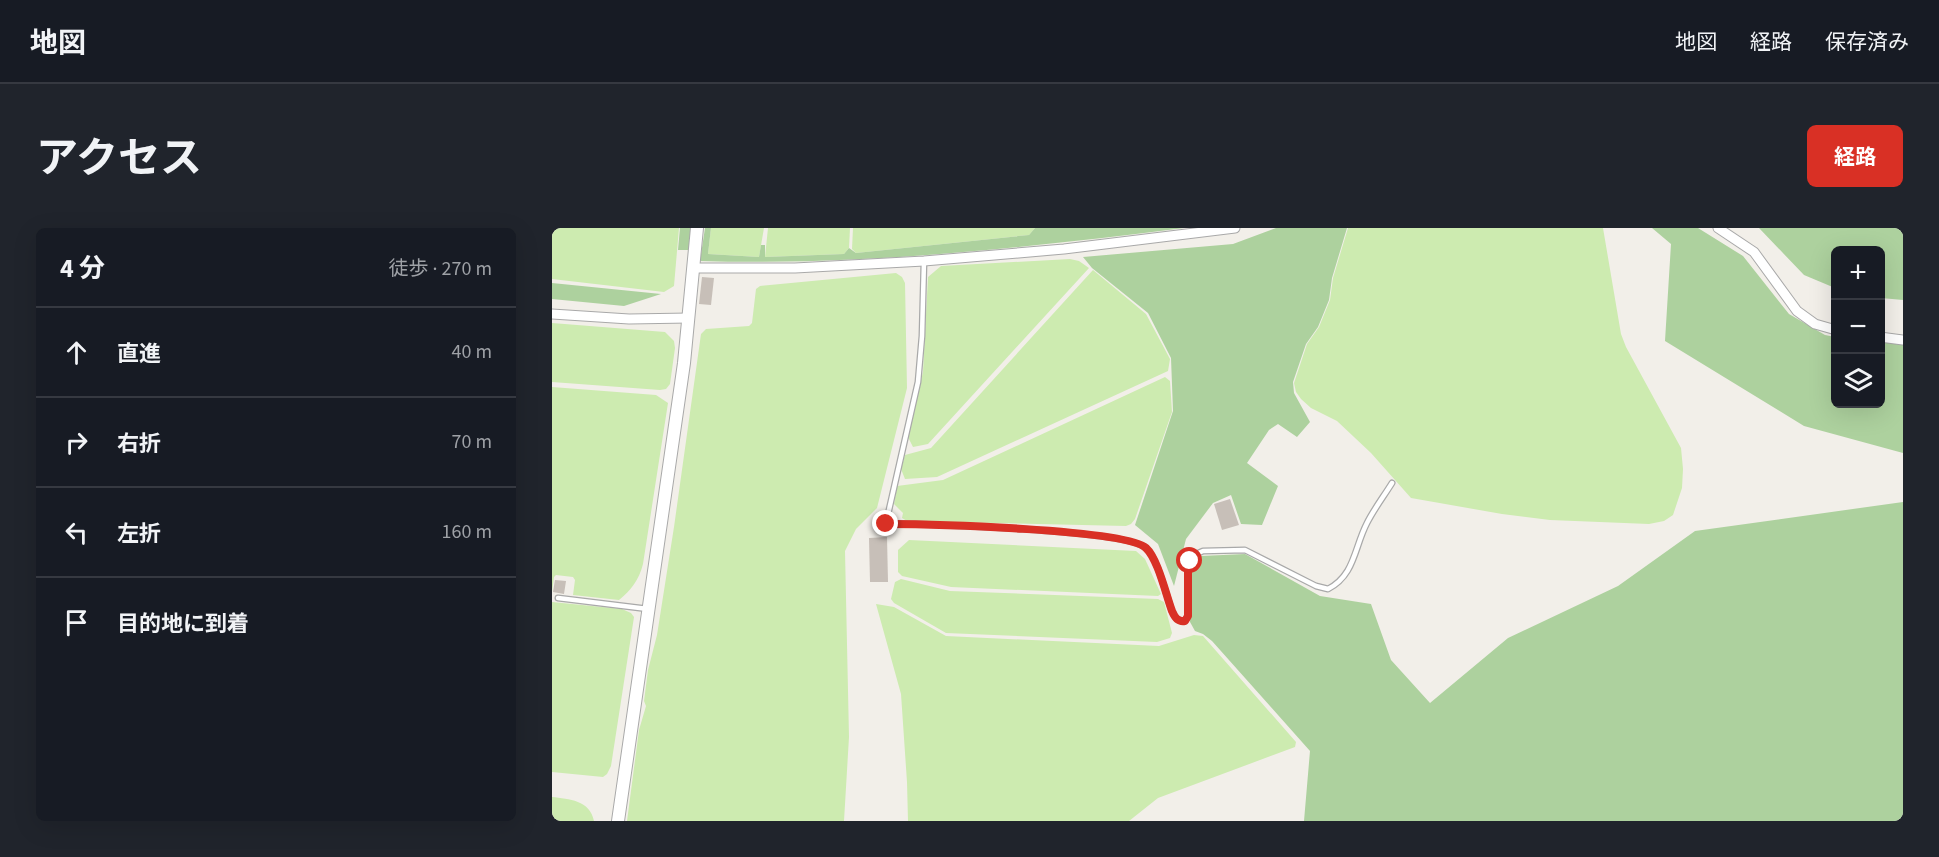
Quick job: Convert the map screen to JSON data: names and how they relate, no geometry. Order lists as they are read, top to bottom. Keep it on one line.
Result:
{"page":{"header":"地図","nav":["地図","経路","保存済み"],"title":"アクセス","buttons":"経路","heading":["4 分","徒歩 · 270 m"],"map_buttons":["+","−"],"list":[["直進","40 m"],["右折","70 m"],["左折","160 m"],"目的地に到着"]}}
